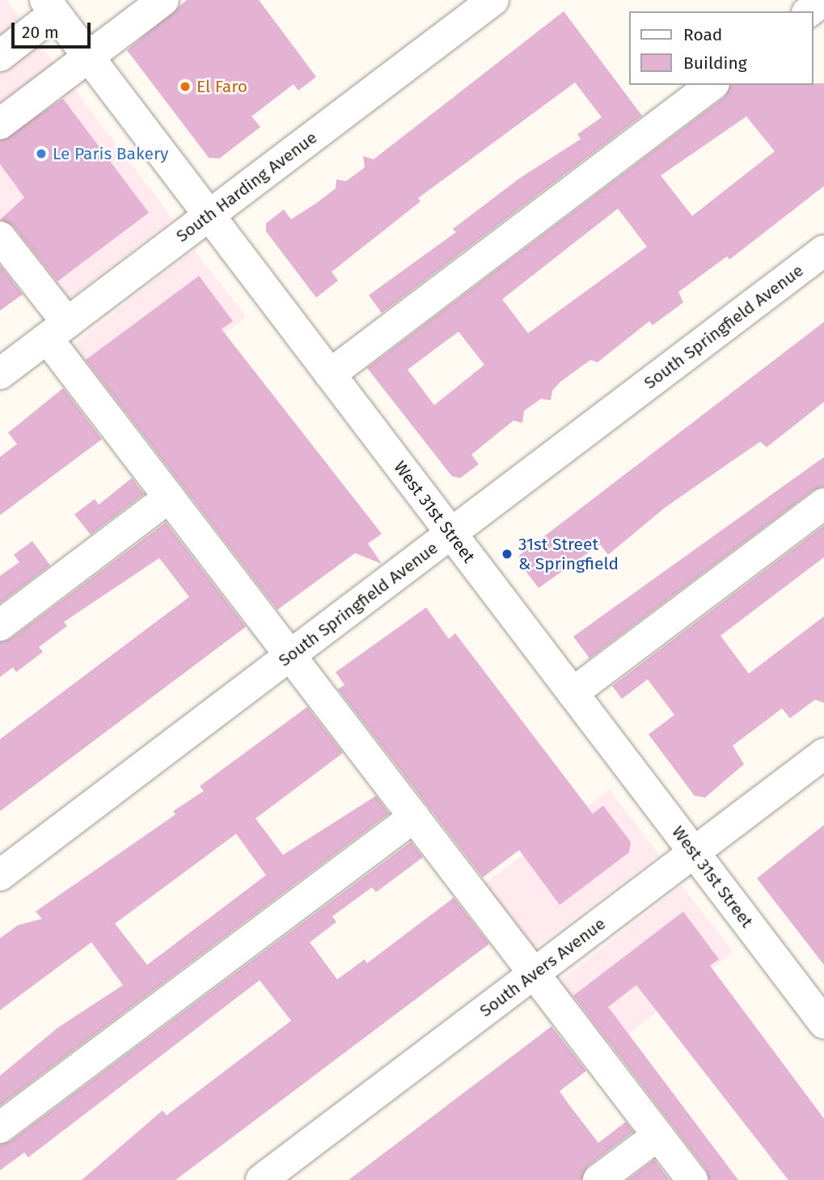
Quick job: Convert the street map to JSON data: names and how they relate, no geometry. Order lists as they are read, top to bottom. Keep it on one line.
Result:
{"streets":{"street":["South Harding Avenue","South Springfield Avenue","West 31st Street","South Avers Avenue"]},"crossings":[["South Harding Avenue","West 31st Street"],["South Springfield Avenue","West 31st Street"],["West 31st Street","South Avers Avenue"]],"places":["El Faro","Le Paris Bakery","31st Street & Springfield"],"legend":["Road","Building"],"scale_bar":"20 m"}
